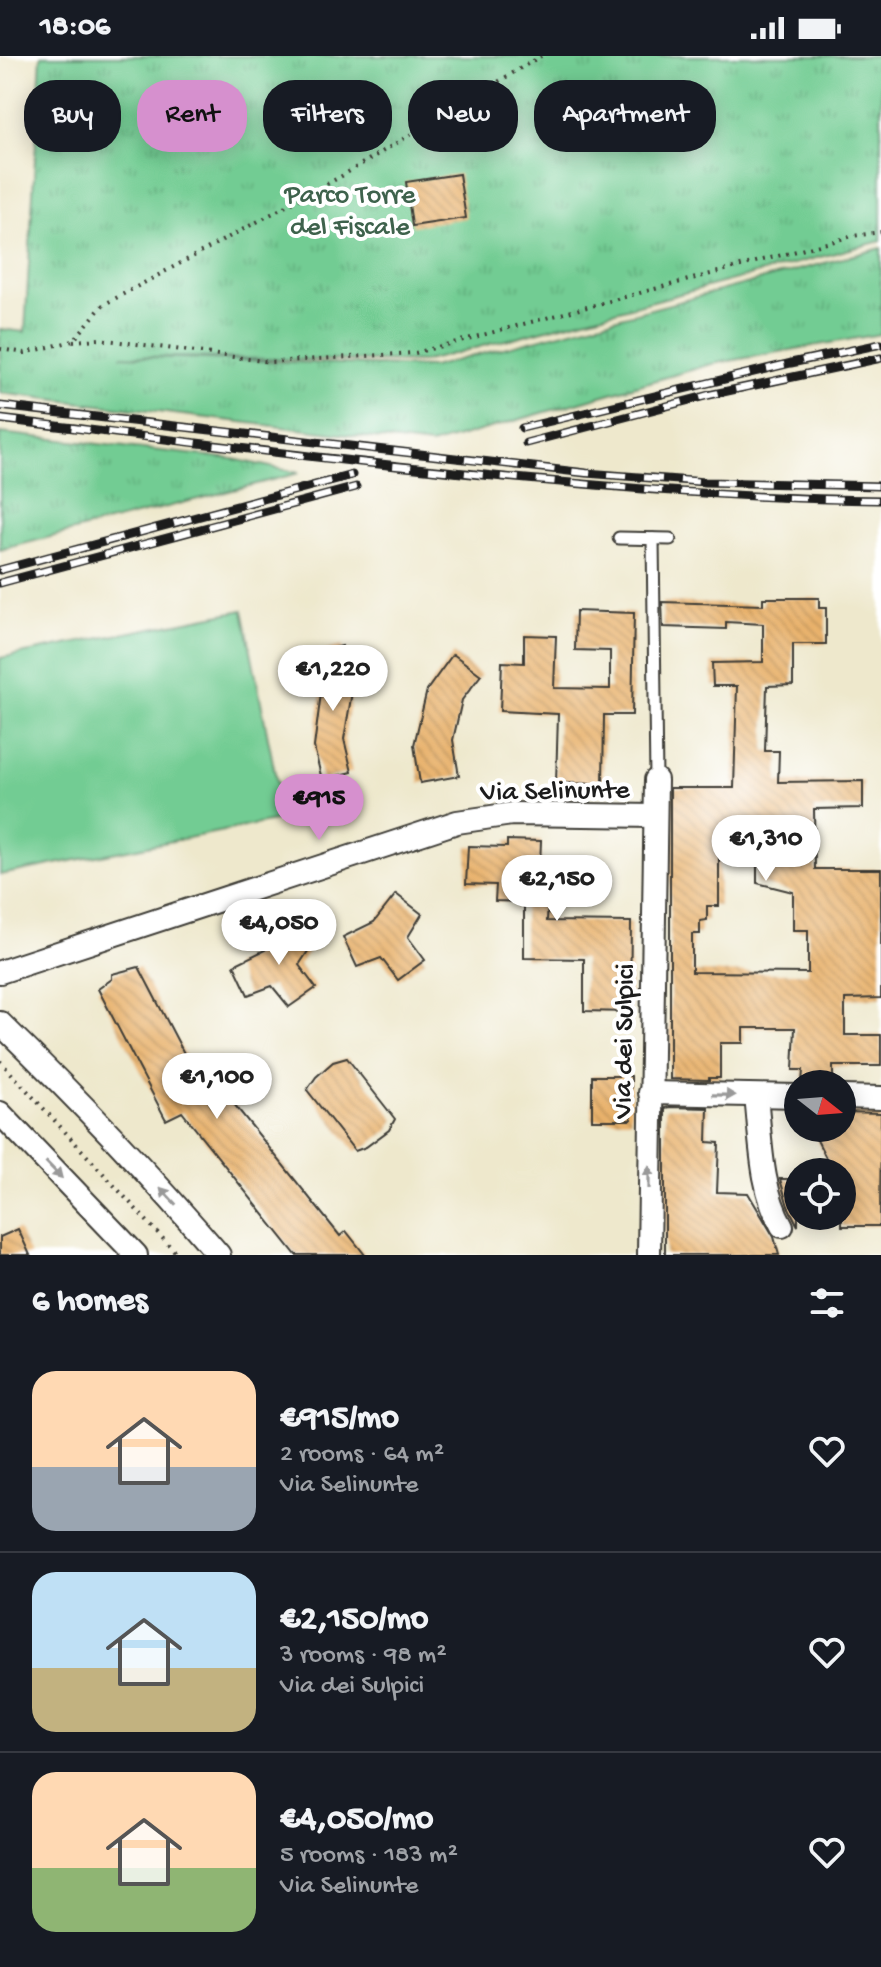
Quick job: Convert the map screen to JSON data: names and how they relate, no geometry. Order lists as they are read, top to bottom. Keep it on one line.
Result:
{"streets":{"street":["Via Selinunte","Via dei Sulpici"]},"crossings":[["Via Selinunte","Via dei Sulpici"]],"parks":["Parco Torre del Fiscale"],"north":"right","page":{"status":"18:06","chip":["Buy","Rent","Filters","New","Apartment"],"price":["€1,220","€915","€1,310","€2,150","€4,050","€1,100"],"heading":"6 homes","list":[{"name":"€915/mo","note":"2 rooms · 64 m² · Via Selinunte"},{"name":"€2,150/mo","note":"3 rooms · 98 m² · Via dei Sulpici"},{"name":"€4,050/mo","note":"5 rooms · 183 m² · Via Selinunte"}]}}
